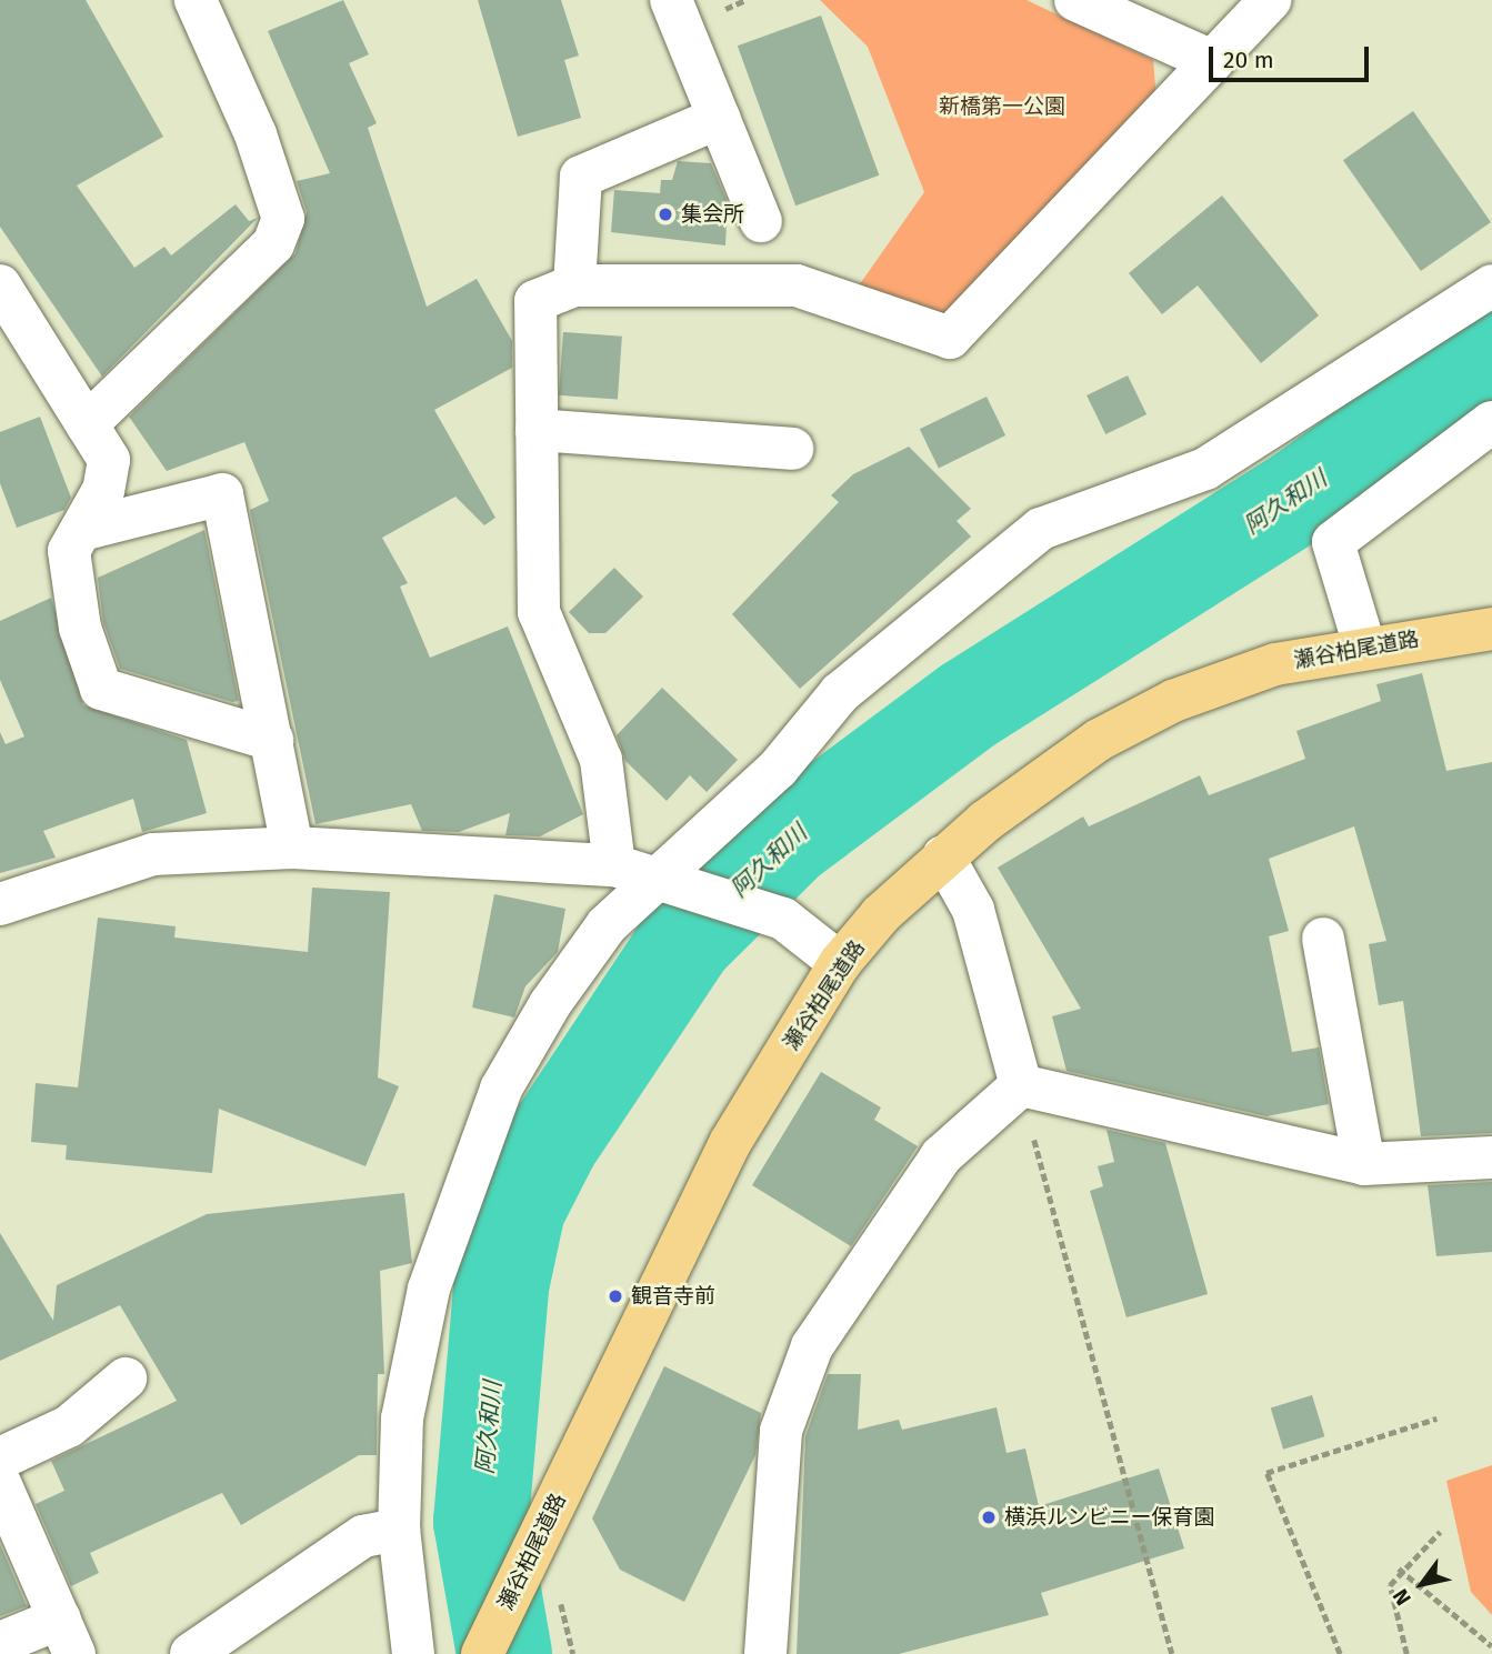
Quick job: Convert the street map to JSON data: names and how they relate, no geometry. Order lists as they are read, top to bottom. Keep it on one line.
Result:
{"streets":{"main road":["瀬谷柏尾道路"]},"water":["阿久和川"],"parks":["新橋第一公園"],"places":["集会所","観音寺前","横浜ルンビニー保育園"],"scale_bar":"20 m","north":"bottom left"}
